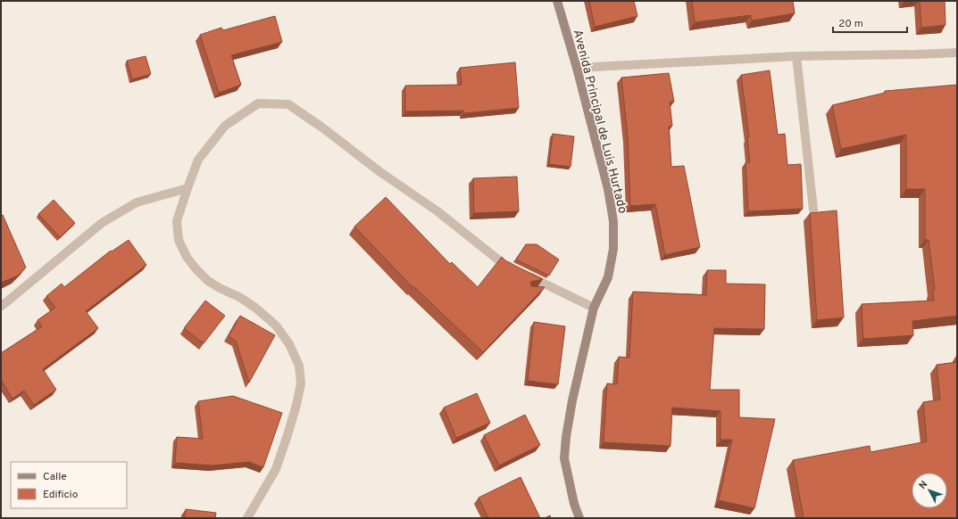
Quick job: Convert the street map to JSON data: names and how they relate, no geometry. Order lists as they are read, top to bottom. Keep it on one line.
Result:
{"streets":{"street":["Avenida Principal de Luis Hurtado"]},"legend":["Calle","Edificio"],"scale_bar":"20 m","north":"top left"}
